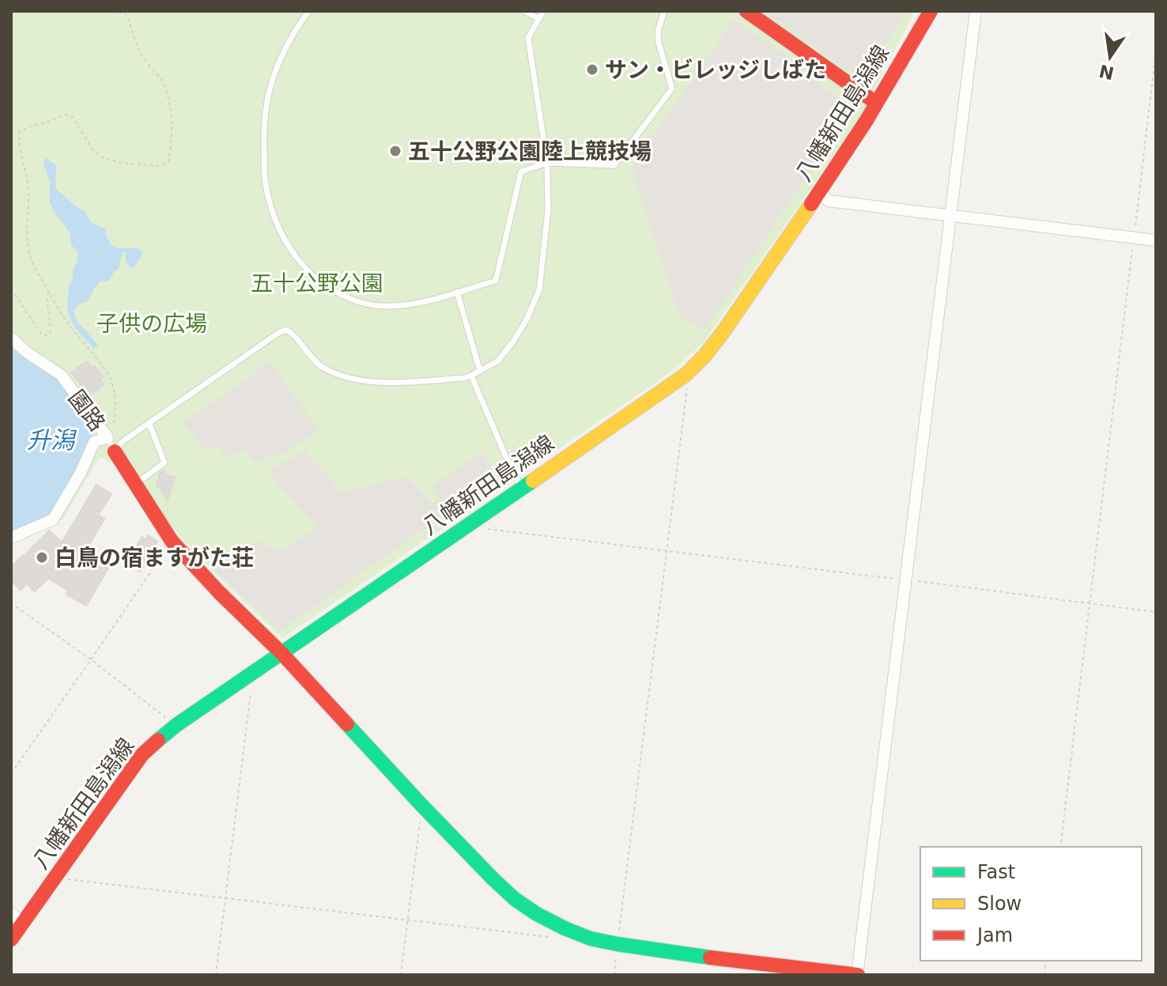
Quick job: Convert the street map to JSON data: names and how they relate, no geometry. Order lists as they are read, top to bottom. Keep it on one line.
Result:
{"streets":{"main road":["八幡新田島潟線"],"street":["園路"]},"water":["升潟"],"parks":["五十公野公園","子供の広場"],"places":["サン・ビレッジしばた","五十公野公園陸上競技場","白鳥の宿ますがた荘"],"legend":["Fast","Slow","Jam"],"north":"bottom"}
